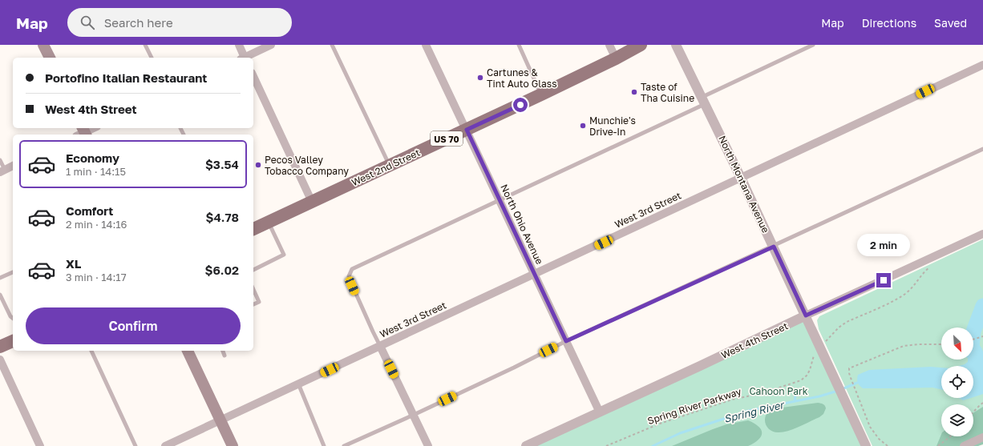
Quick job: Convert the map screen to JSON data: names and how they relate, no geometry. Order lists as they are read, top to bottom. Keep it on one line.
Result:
{"streets":{"main road":["US 70","West 2nd Street"],"street":["North Montana Avenue","West 3rd Street","North Ohio Avenue","West 4th Street"],"path":["Spring River Parkway"]},"crossings":[["West 2nd Street","North Ohio Avenue"],["North Montana Avenue","West 3rd Street"],["North Montana Avenue","West 4th Street"],["North Montana Avenue","Spring River Parkway"],["West 3rd Street","North Ohio Avenue"],["North Ohio Avenue","West 4th Street"]],"water":["Spring River"],"parks":["Cahoon Park"],"places":["Cartunes & Tint Auto Glass","Taste of Tha Cuisine","Munchie's Drive-In","Pecos Valley Tobacco Company"],"north":"bottom right","page":{"header":"Map","search":"Search here","nav":["Map","Directions","Saved"],"banner":["Portofino Italian Restaurant","West 4th Street"],"list":[{"name":"Economy","note":"1 min · 14:15","value":"$3.54"},{"name":"Comfort","note":"2 min · 14:16","value":"$4.78"},{"name":"XL","note":"3 min · 14:17","value":"$6.02"}],"bubble":"2 min","buttons":"Confirm"}}
